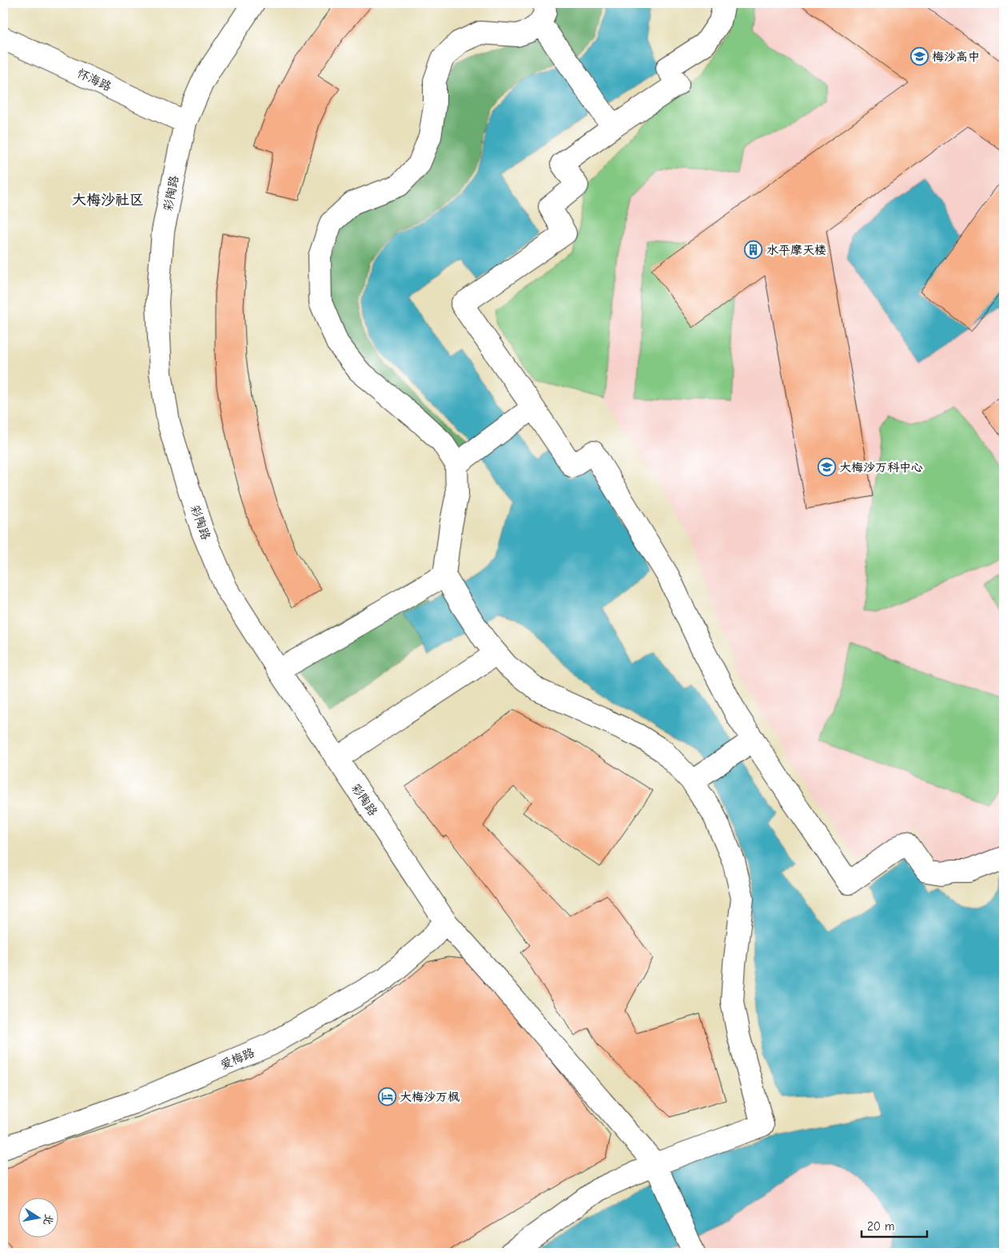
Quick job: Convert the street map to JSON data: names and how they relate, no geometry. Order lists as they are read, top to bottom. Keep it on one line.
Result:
{"streets":{"street":["怀海路","彩陶路","爱梅路"]},"crossings":[["怀海路","彩陶路"],["彩陶路","爱梅路"]],"districts":["大梅沙社区"],"places":{"school or university":["梅沙高中","大梅沙万科中心"],"building":["水平摩天楼"],"hotel":["大梅沙万枫"]},"scale_bar":"20 m","north":"right"}
